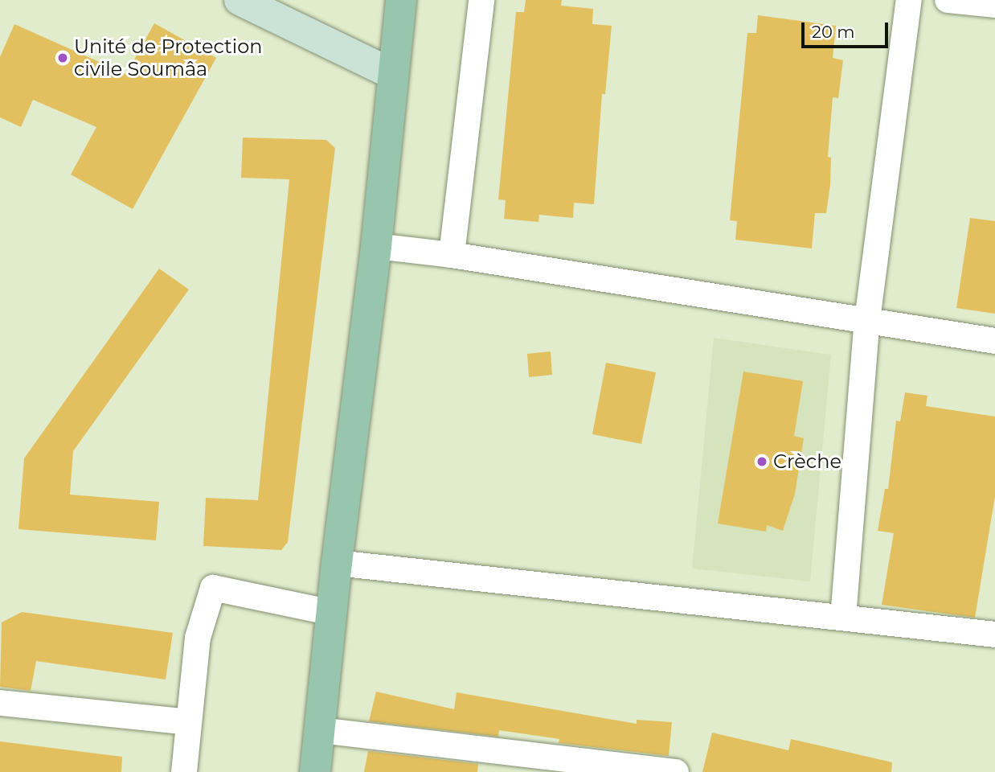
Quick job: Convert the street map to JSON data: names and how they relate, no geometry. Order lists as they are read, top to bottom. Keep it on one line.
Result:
{"places":["Unité de Protection civile Soumâa","Crèche"],"scale_bar":"20 m"}
